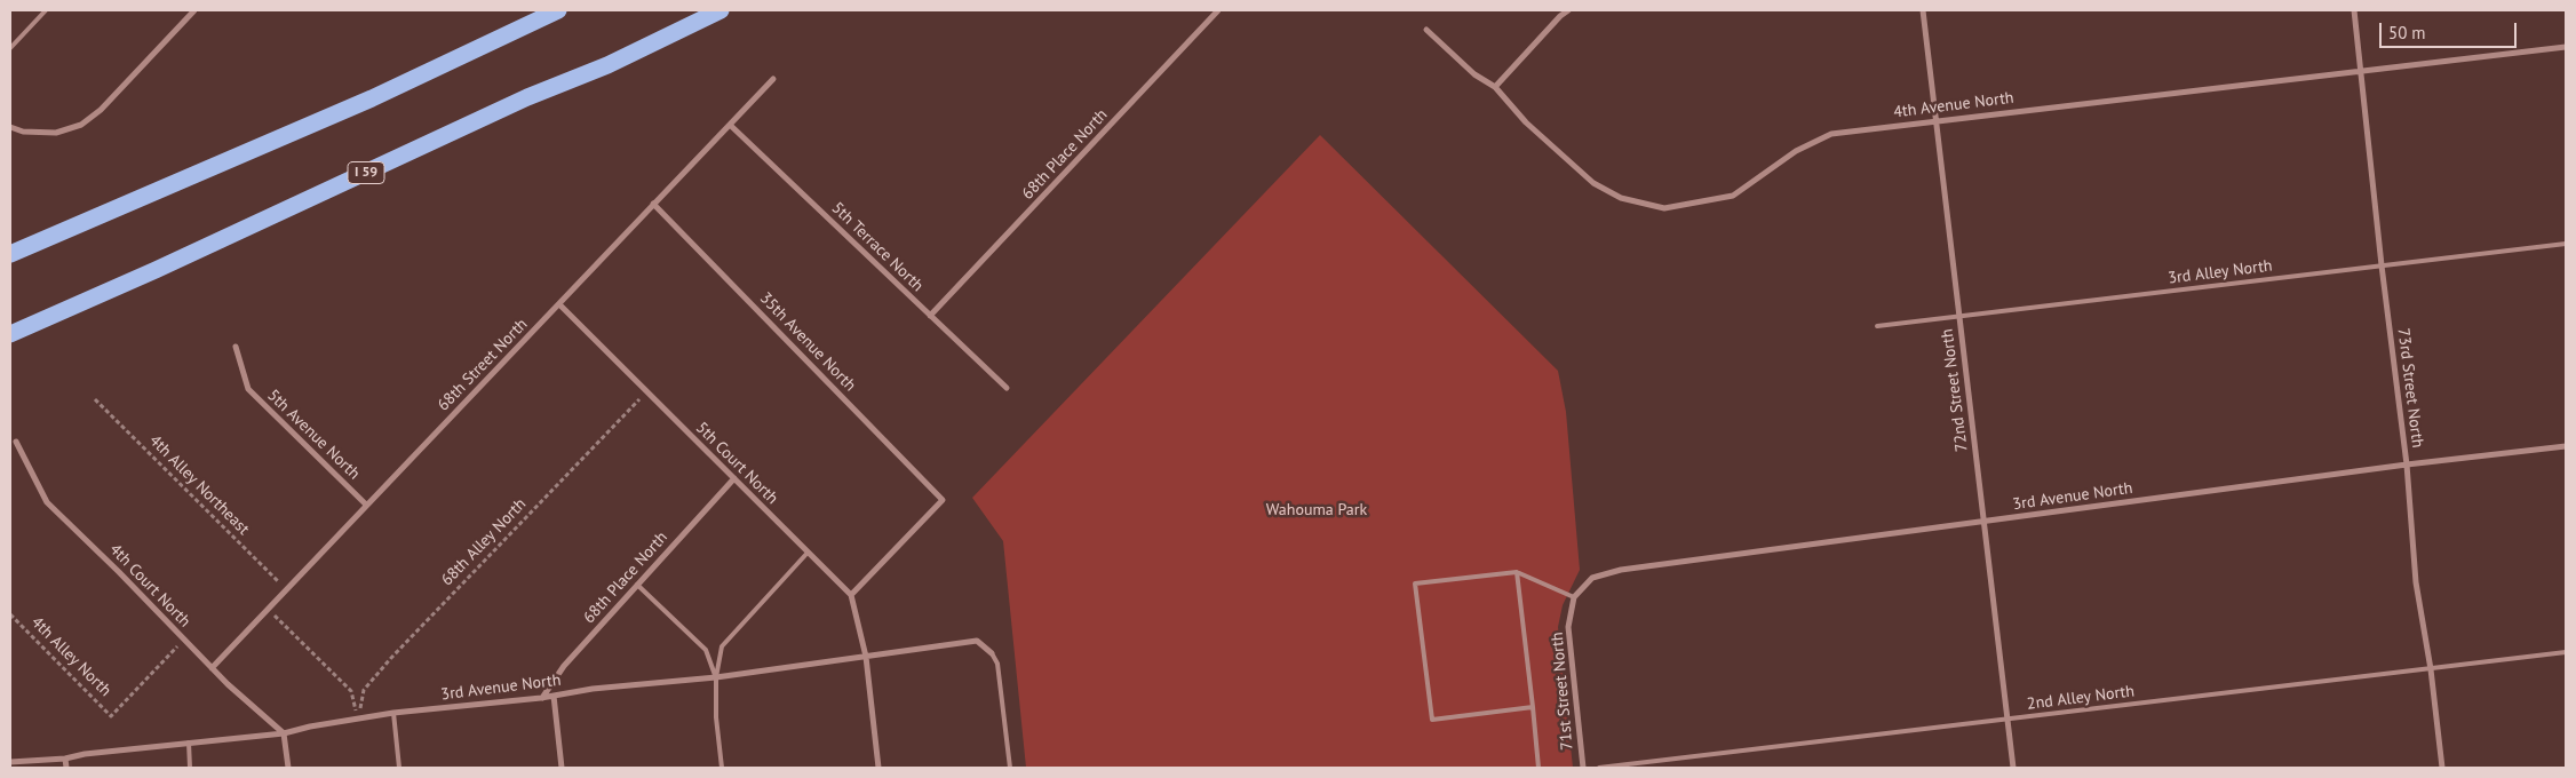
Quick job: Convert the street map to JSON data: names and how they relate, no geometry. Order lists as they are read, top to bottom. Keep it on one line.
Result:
{"streets":{"highway":["I 59"],"street":["4th Avenue North","68th Place North","5th Terrace North","35th Avenue North","68th Street North","73rd Street North","72nd Street North","5th Avenue North","5th Court North","3rd Avenue North","4th Court North","71st Street North"],"lane":["3rd Alley North","2nd Alley North"],"path":["4th Alley Northeast","68th Alley North","4th Alley North"]},"crossings":[["4th Avenue North","73rd Street North"],["4th Avenue North","72nd Street North"],["68th Place North","5th Terrace North"],["68th Place North","5th Court North"],["68th Place North","3rd Avenue North"],["5th Terrace North","68th Street North"],["3rd Alley North","73rd Street North"],["3rd Alley North","72nd Street North"],["35th Avenue North","68th Street North"],["35th Avenue North","5th Court North"],["68th Street North","5th Avenue North"],["68th Street North","5th Court North"],["68th Street North","4th Alley Northeast"],["68th Street North","4th Court North"],["73rd Street North","3rd Avenue North"],["73rd Street North","2nd Alley North"],["72nd Street North","3rd Avenue North"],["72nd Street North","2nd Alley North"],["5th Court North","68th Alley North"],["3rd Avenue North","68th Alley North"],["3rd Avenue North","4th Court North"],["3rd Avenue North","71st Street North"],["4th Court North","4th Alley North"]],"parks":["Wahouma Park"],"scale_bar":"50 m"}
